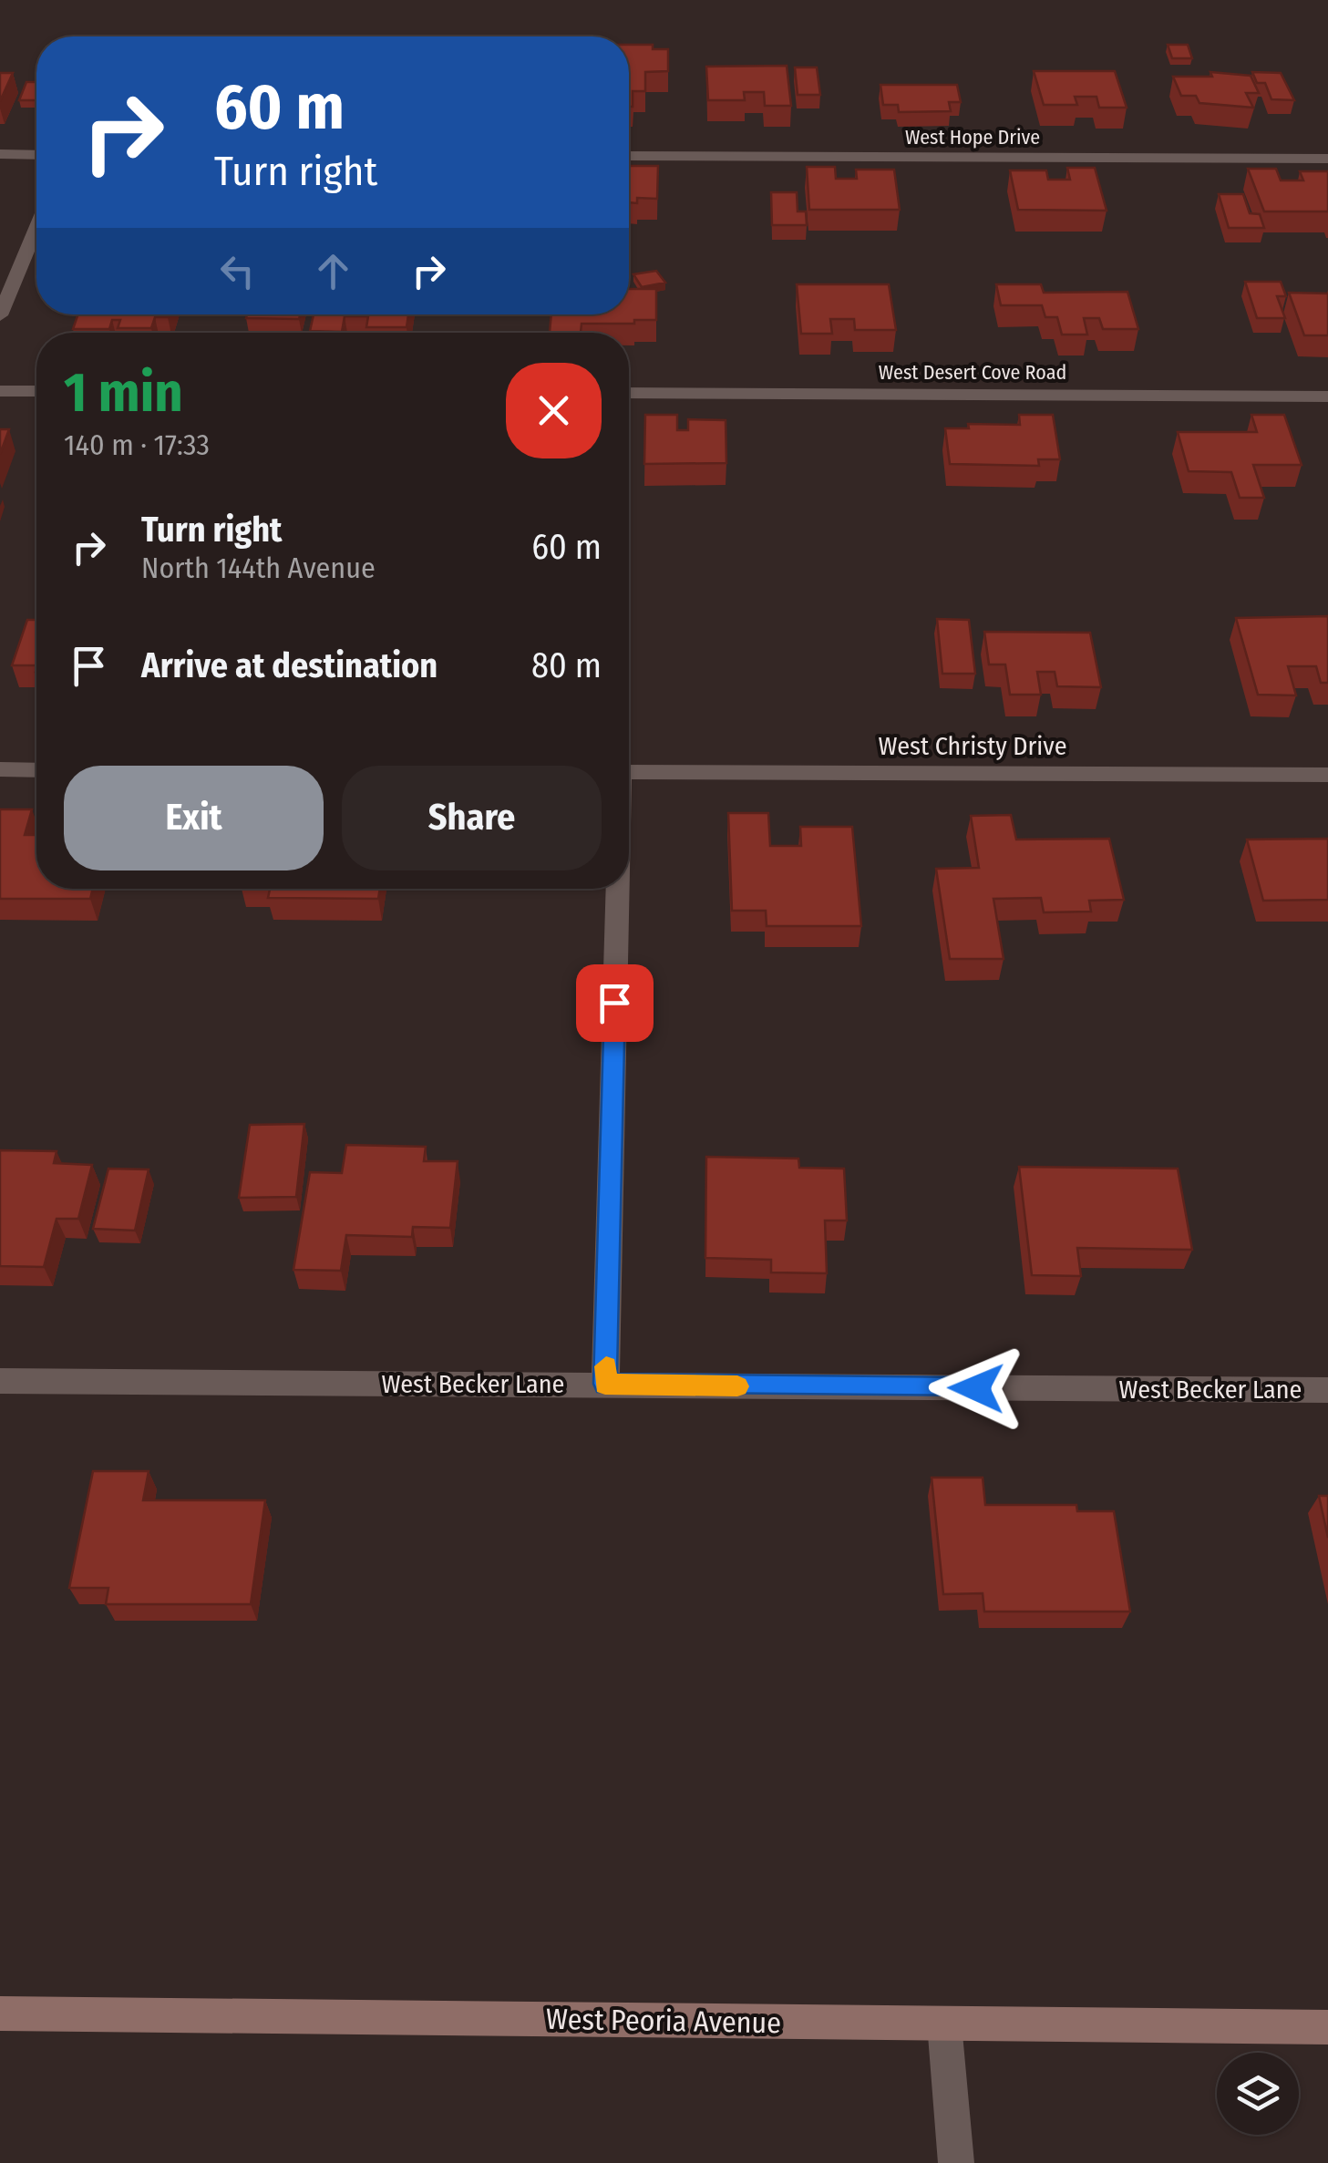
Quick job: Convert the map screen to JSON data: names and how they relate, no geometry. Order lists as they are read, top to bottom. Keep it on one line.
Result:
{"streets":{"main road":["West Peoria Avenue"],"street":["West Hope Drive","West Desert Cove Road","West Christy Drive","West Becker Lane"]},"page":{"turn":["60 m","Turn right"],"heading":["1 min","140 m · 17:33"],"list":[{"name":"Turn right","note":"North 144th Avenue","value":"60 m"},{"name":"Arrive at destination","value":"80 m"}],"buttons":["Exit","Share"]}}
